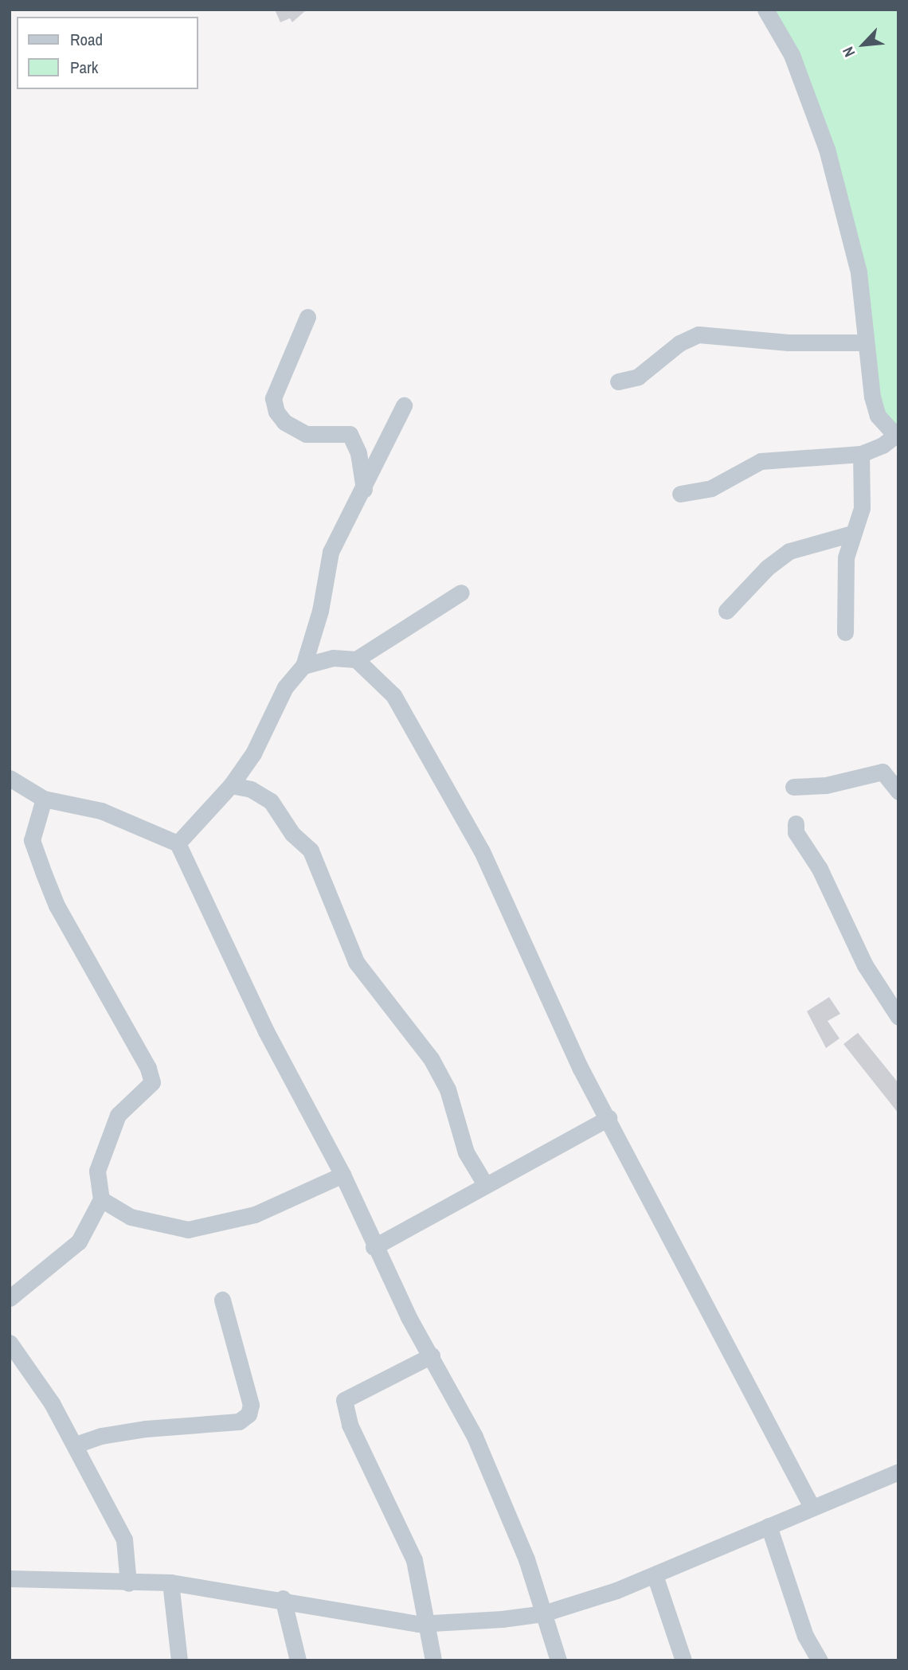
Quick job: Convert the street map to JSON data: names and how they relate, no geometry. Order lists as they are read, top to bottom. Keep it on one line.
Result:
{"legend":["Road","Park"],"north":"bottom left"}
